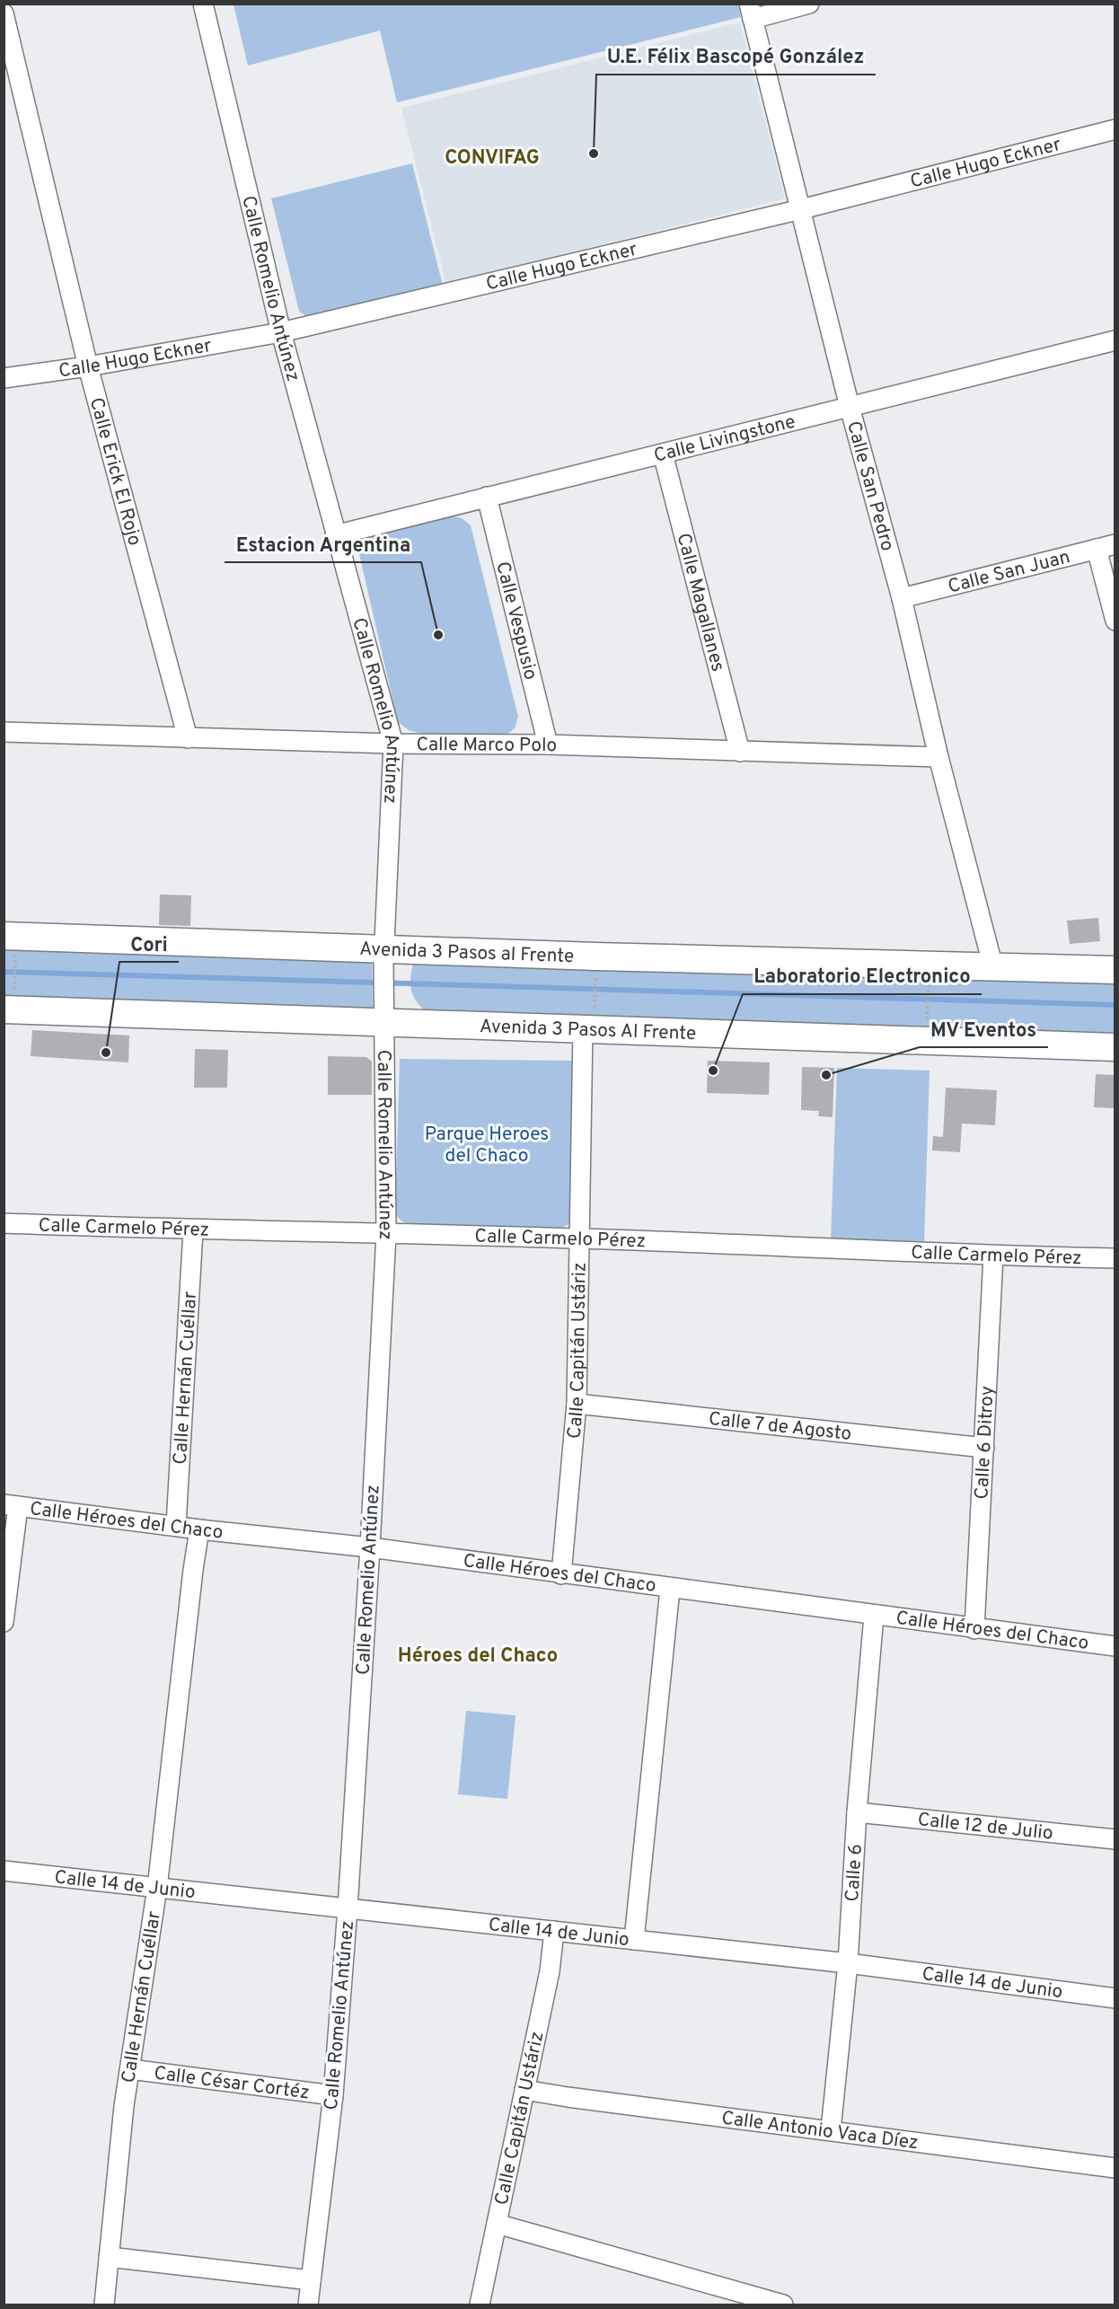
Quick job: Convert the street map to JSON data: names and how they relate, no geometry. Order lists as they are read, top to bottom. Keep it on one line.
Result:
{"streets":{"main road":["Avenida 3 Pasos al Frente","Avenida 3 Pasos Al Frente"],"street":["Calle Hugo Eckner","Calle Romelio Antúnez","Calle Livingstone","Calle Erick El Rojo","Calle San Pedro","Calle San Juan","Calle Magallanes","Calle Vespusio","Calle Marco Polo","Calle Carmelo Pérez","Calle Capitán Ustáriz","Calle Hernán Cuéllar","Calle 7 de Agosto","Calle 6 Ditroy","Calle Héroes del Chaco","Calle 12 de Julio","Calle 6","Calle 14 de Junio","Calle César Cortéz","Calle Antonio Vaca Díez"]},"crossings":[["Calle Hugo Eckner","Calle Romelio Antúnez"],["Calle Hugo Eckner","Calle Erick El Rojo"],["Calle Hugo Eckner","Calle San Pedro"],["Calle Romelio Antúnez","Calle Livingstone"],["Calle Romelio Antúnez","Calle Marco Polo"],["Calle Romelio Antúnez","Avenida 3 Pasos al Frente"],["Calle Romelio Antúnez","Avenida 3 Pasos Al Frente"],["Calle Romelio Antúnez","Calle Carmelo Pérez"],["Calle Romelio Antúnez","Calle Héroes del Chaco"],["Calle Romelio Antúnez","Calle 14 de Junio"],["Calle Romelio Antúnez","Calle César Cortéz"],["Calle Livingstone","Calle San Pedro"],["Calle Livingstone","Calle Magallanes"],["Calle Livingstone","Calle Vespusio"],["Calle Erick El Rojo","Calle Marco Polo"],["Calle San Pedro","Calle San Juan"],["Calle San Pedro","Calle Marco Polo"],["Calle Magallanes","Calle Marco Polo"],["Calle Vespusio","Calle Marco Polo"],["Avenida 3 Pasos Al Frente","Calle Capitán Ustáriz"],["Calle Carmelo Pérez","Calle Capitán Ustáriz"],["Calle Carmelo Pérez","Calle Hernán Cuéllar"],["Calle Carmelo Pérez","Calle 6 Ditroy"],["Calle Capitán Ustáriz","Calle 7 de Agosto"],["Calle Capitán Ustáriz","Calle Héroes del Chaco"],["Calle Capitán Ustáriz","Calle 14 de Junio"],["Calle Capitán Ustáriz","Calle Antonio Vaca Díez"],["Calle Hernán Cuéllar","Calle Héroes del Chaco"],["Calle Hernán Cuéllar","Calle 14 de Junio"],["Calle Hernán Cuéllar","Calle César Cortéz"],["Calle 7 de Agosto","Calle 6 Ditroy"],["Calle 6 Ditroy","Calle Héroes del Chaco"],["Calle Héroes del Chaco","Calle 6"],["Calle 12 de Julio","Calle 6"],["Calle 6","Calle 14 de Junio"],["Calle 6","Calle Antonio Vaca Díez"]],"districts":["CONVIFAG","Héroes del Chaco"],"parks":["Parque Heroes del Chaco"],"places":["U.E. Félix Bascopé González","Estacion Argentina","Cori","Laboratorio Electronico","MV Eventos"]}
